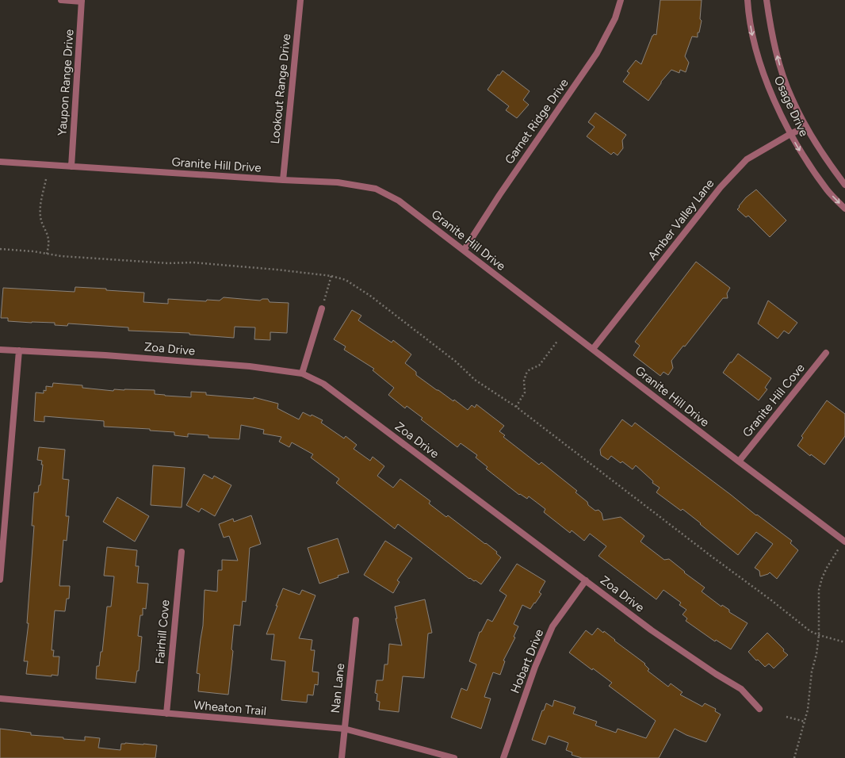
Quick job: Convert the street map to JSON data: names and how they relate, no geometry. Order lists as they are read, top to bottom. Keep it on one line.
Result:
{"streets":{"street":["Yaupon Range Drive","Lookout Range Drive","Osage Drive","Garnet Ridge Drive","Granite Hill Drive","Amber Valley Lane","Zoa Drive","Granite Hill Cove","Fairhill Cove","Hobart Drive","Nan Lane","Wheaton Trail"]},"crossings":[["Yaupon Range Drive","Granite Hill Drive"],["Lookout Range Drive","Granite Hill Drive"],["Osage Drive","Amber Valley Lane"],["Garnet Ridge Drive","Granite Hill Drive"],["Granite Hill Drive","Amber Valley Lane"],["Granite Hill Drive","Granite Hill Cove"],["Zoa Drive","Hobart Drive"],["Fairhill Cove","Wheaton Trail"],["Nan Lane","Wheaton Trail"]]}
